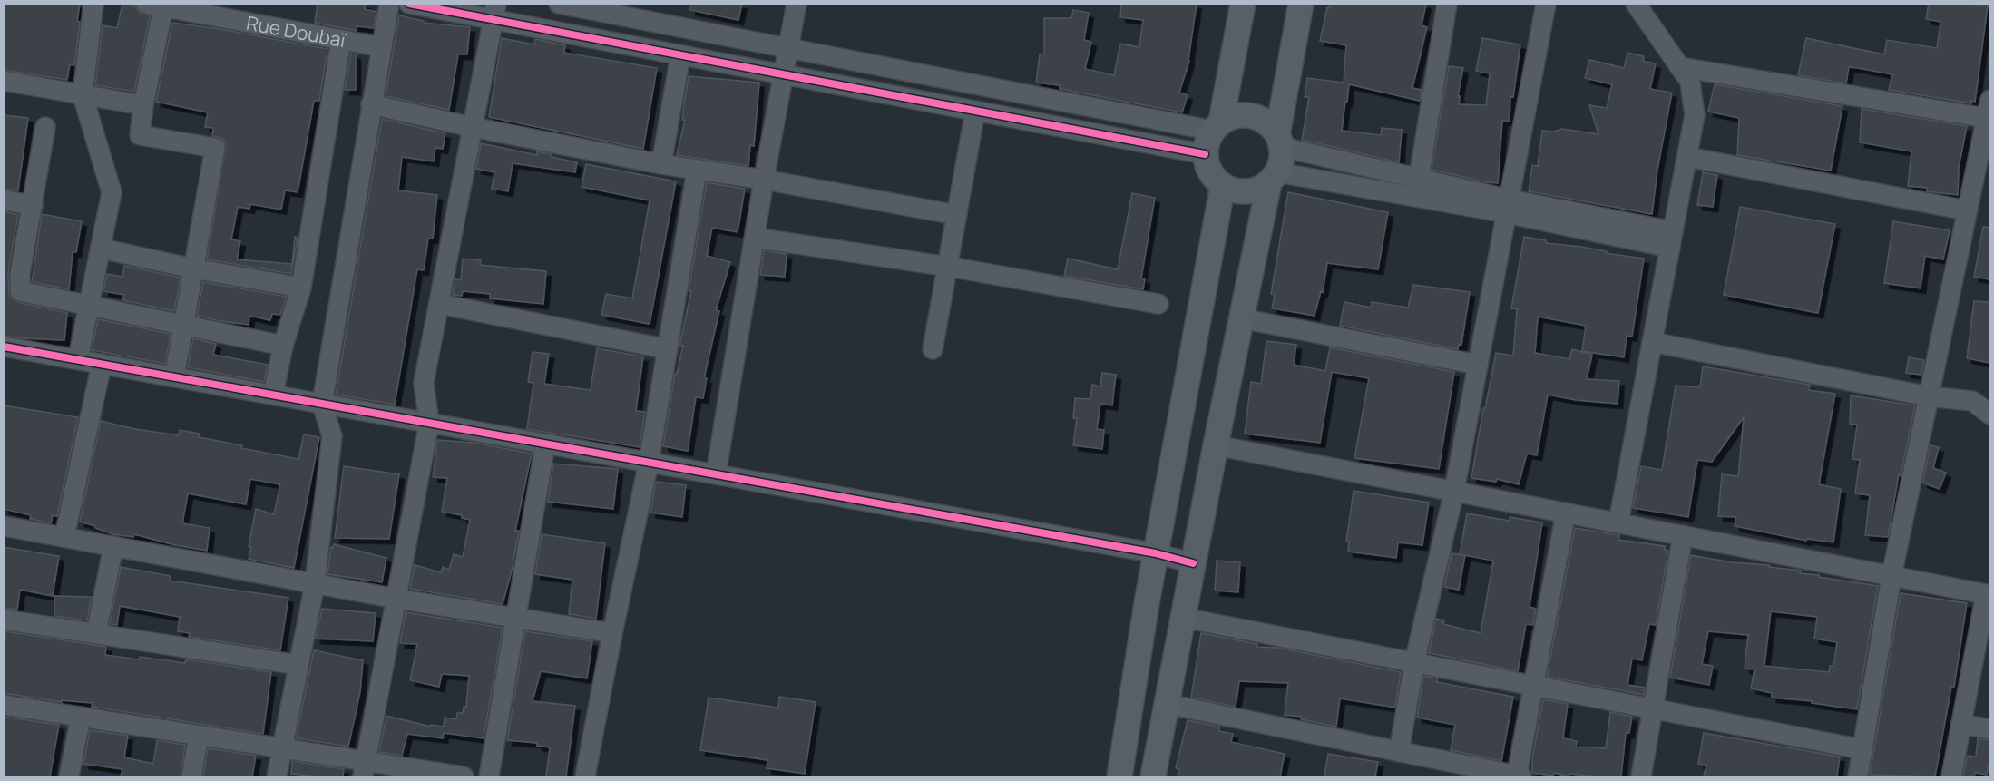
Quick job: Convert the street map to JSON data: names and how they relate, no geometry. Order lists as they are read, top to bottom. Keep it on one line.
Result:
{"streets":{"street":["Rue Doubaï"]}}
